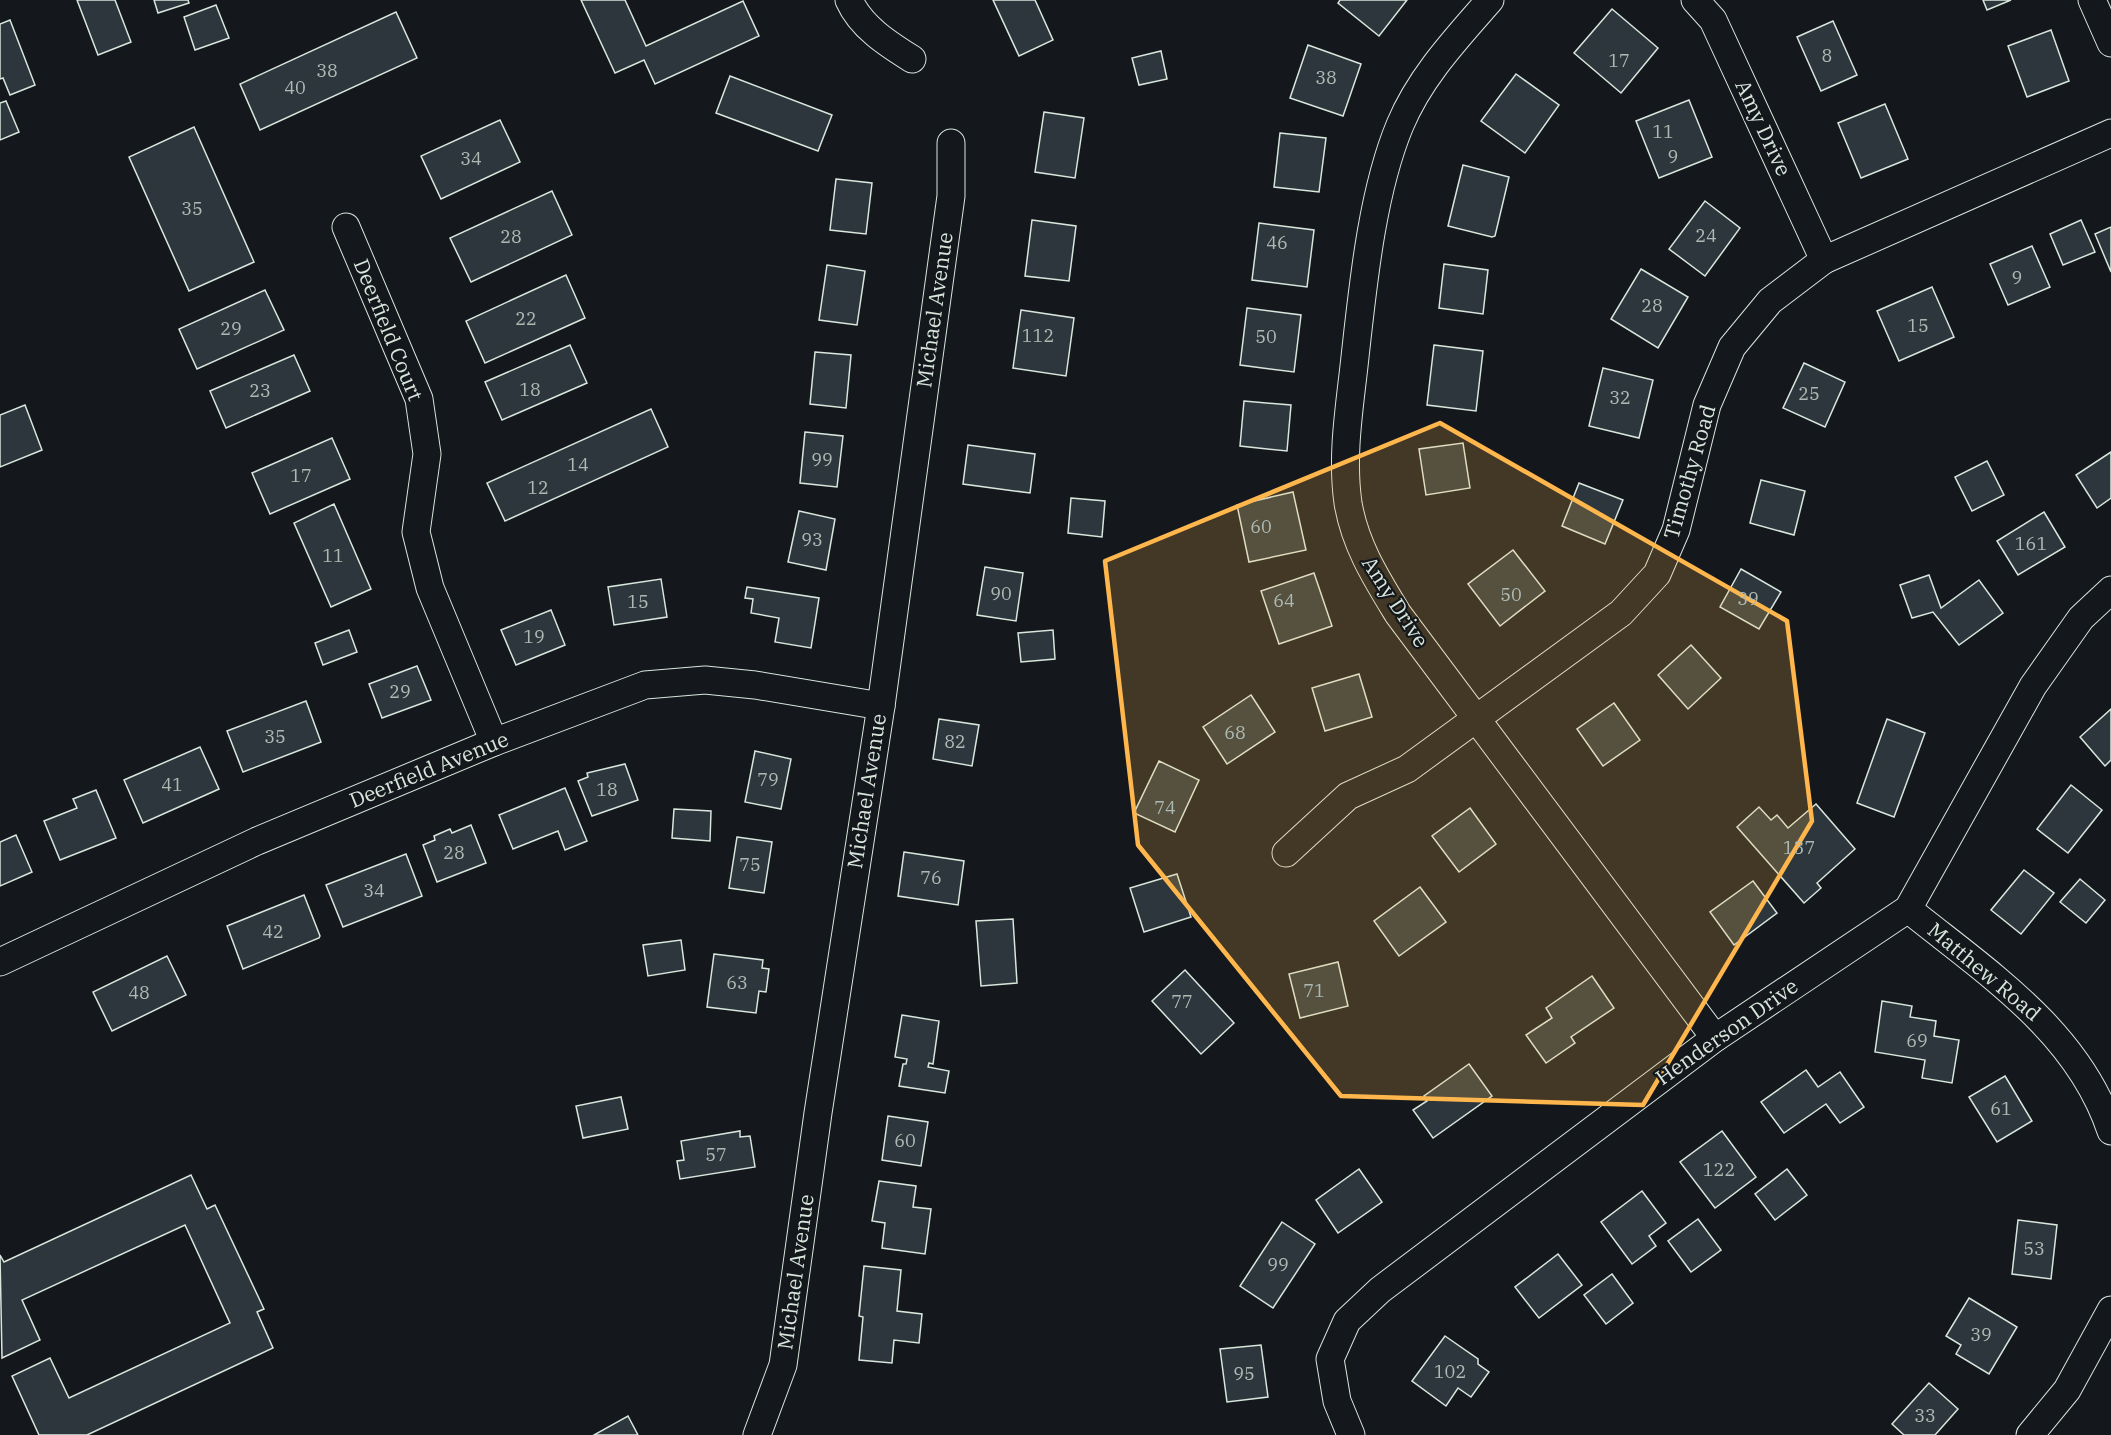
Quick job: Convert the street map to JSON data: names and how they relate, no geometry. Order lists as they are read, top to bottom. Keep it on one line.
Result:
{"streets":{"street":["Amy Drive","Michael Avenue","Deerfield Court","Timothy Road","Deerfield Avenue","Matthew Road","Henderson Drive"]},"crossings":[["Amy Drive","Timothy Road"],["Amy Drive","Henderson Drive"],["Michael Avenue","Deerfield Avenue"],["Deerfield Court","Deerfield Avenue"],["Matthew Road","Henderson Drive"]],"house_numbers":["8","17","38","38","40","11","9","34","35","24","28","46","9","28","22","15","29","112","50","18","23","25","32","99","14","17","12","60","93","161","11","90","50","39","64","15","19","29","68","35","82","79","41","18","74","137","28","75","76","34","42","63","71","48","77","69","61","60","57","122","53","99","39","102","95","33"]}
